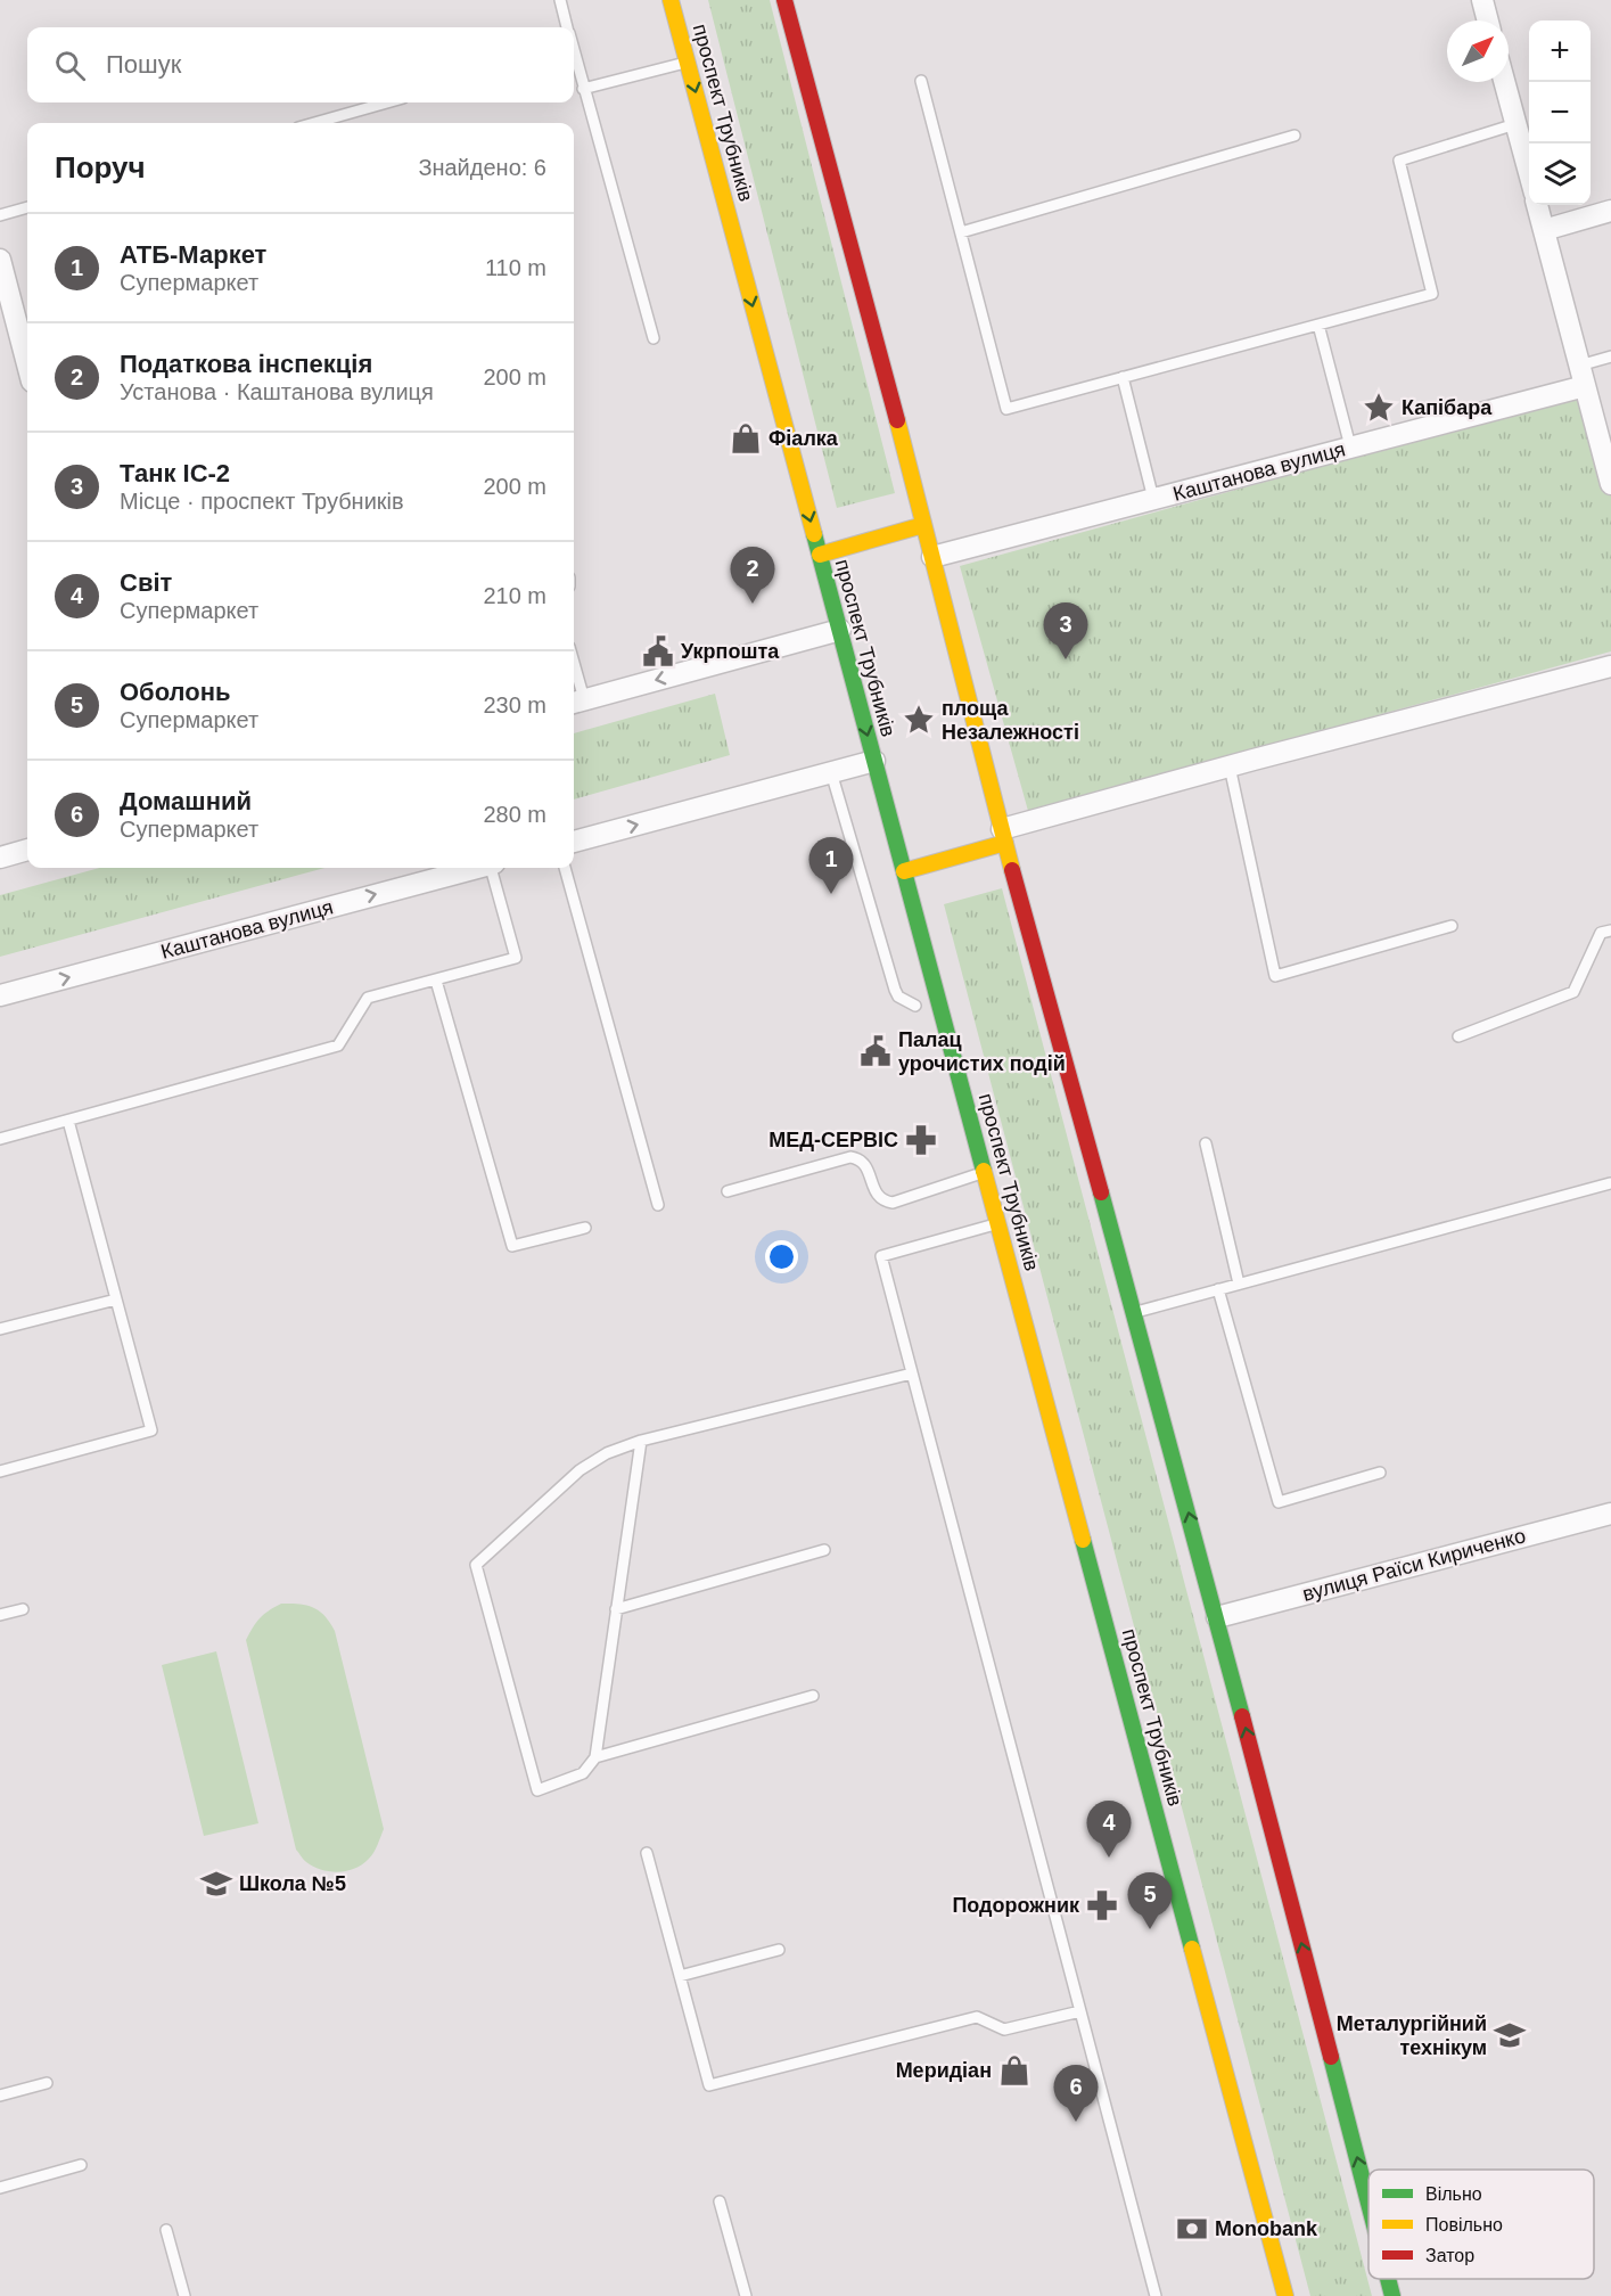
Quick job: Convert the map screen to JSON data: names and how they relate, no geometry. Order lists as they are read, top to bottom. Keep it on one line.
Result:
{"streets":{"main road":["проспект Трубників"],"street":["Каштанова вулиця","вулиця Раїси Кириченко"]},"one_way":["Каштанова вулиця"],"places":{"place":["Капібара","площа Незалежності"],"shop":["Фіалка","Меридіан"],"public building":["Укрпошта","Палац урочистих подій"],"pharmacy":["МЕД-СЕРВІС","Подорожник"],"school or university":["Школа №5","Металургійний технікум"],"bank":["Monobank"]},"legend":["Вільно","Повільно","Затор"],"north":"top right","page":{"map_buttons":["+","−"],"search":"Пошук","heading":["Поруч","Знайдено: 6"],"list":[{"mark":"1","name":"АТБ-Маркет","note":"Супермаркет","value":"110 m"},{"mark":"2","name":"Податкова інспекція","note":"Установа · Каштанова вулиця","value":"200 m"},{"mark":"3","name":"Танк ІС-2","note":"Місце · проспект Трубників","value":"200 m"},{"mark":"4","name":"Світ","note":"Супермаркет","value":"210 m"},{"mark":"5","name":"Оболонь","note":"Супермаркет","value":"230 m"},{"mark":"6","name":"Домашний","note":"Супермаркет","value":"280 m"}],"pins":["2","3","1","4","5","6"]}}
